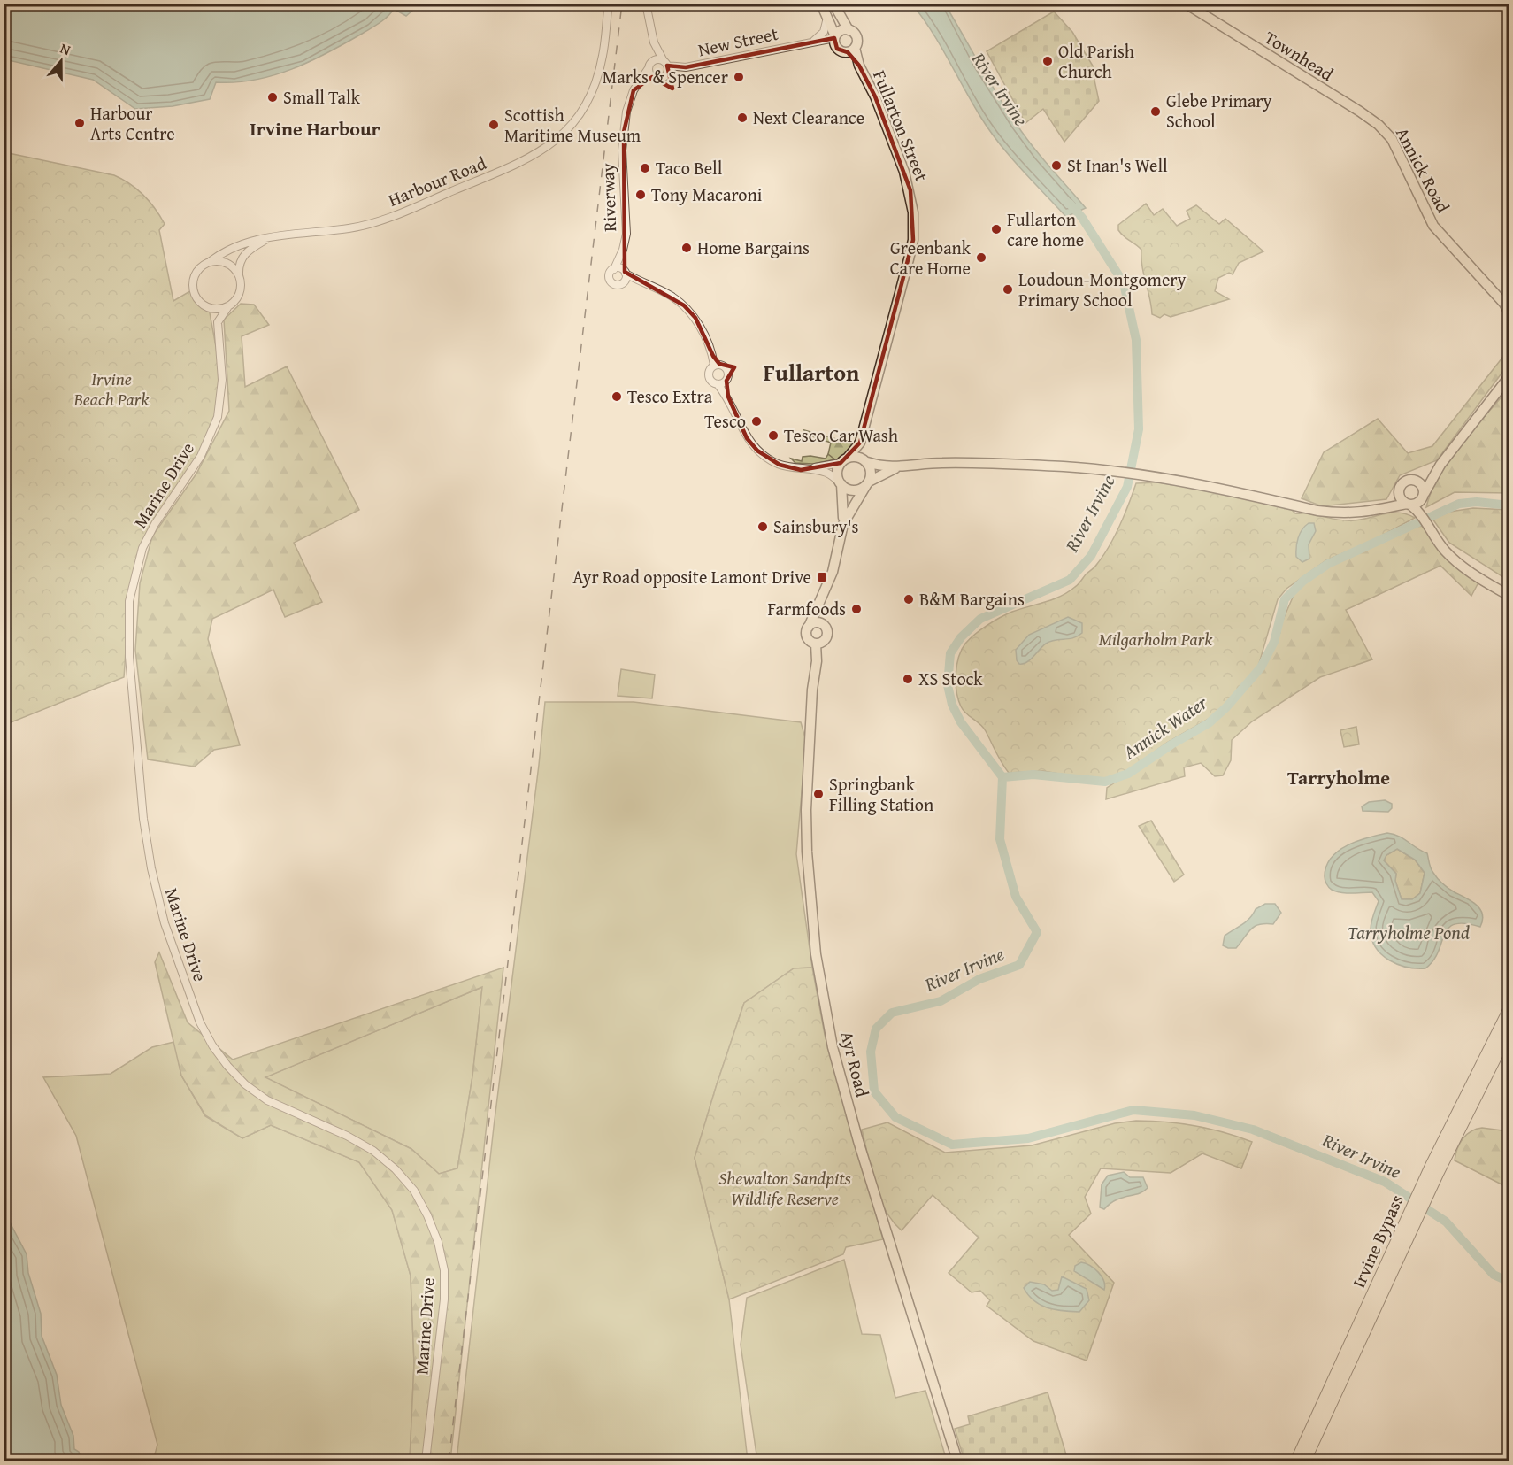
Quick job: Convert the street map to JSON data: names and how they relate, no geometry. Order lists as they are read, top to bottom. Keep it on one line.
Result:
{"streets":{"highway":["Irvine Bypass"],"main road":["Townhead","Fullarton Street","Annick Road","Ayr Road"],"street":["New Street","Harbour Road","Riverway","Marine Drive"]},"crossings":[["New Street","Fullarton Street"],["New Street","Riverway"],["Townhead","Annick Road"]],"districts":["Irvine Harbour","Fullarton","Tarryholme"],"water":["River Irvine","Annick Water","Tarryholme Pond"],"parks":["Irvine Beach Park","Milgarholm Park","Shewalton Sandpits Wildlife Reserve"],"places":{"other":["Old Parish Church","Marks & Spencer","Small Talk","Glebe Primary School","Next Clearance","Harbour Arts Centre","Scottish Maritime Museum","St Inan's Well","Taco Bell","Tony Macaroni","Fullarton care home","Home Bargains","Greenbank Care Home","Loudoun-Montgomery Primary School","Tesco Extra","Tesco","Tesco Car Wash","Sainsbury's","B&M Bargains","Farmfoods","XS Stock","Springbank Filling Station"],"transit":["Ayr Road opposite Lamont Drive"]},"north":"top"}
